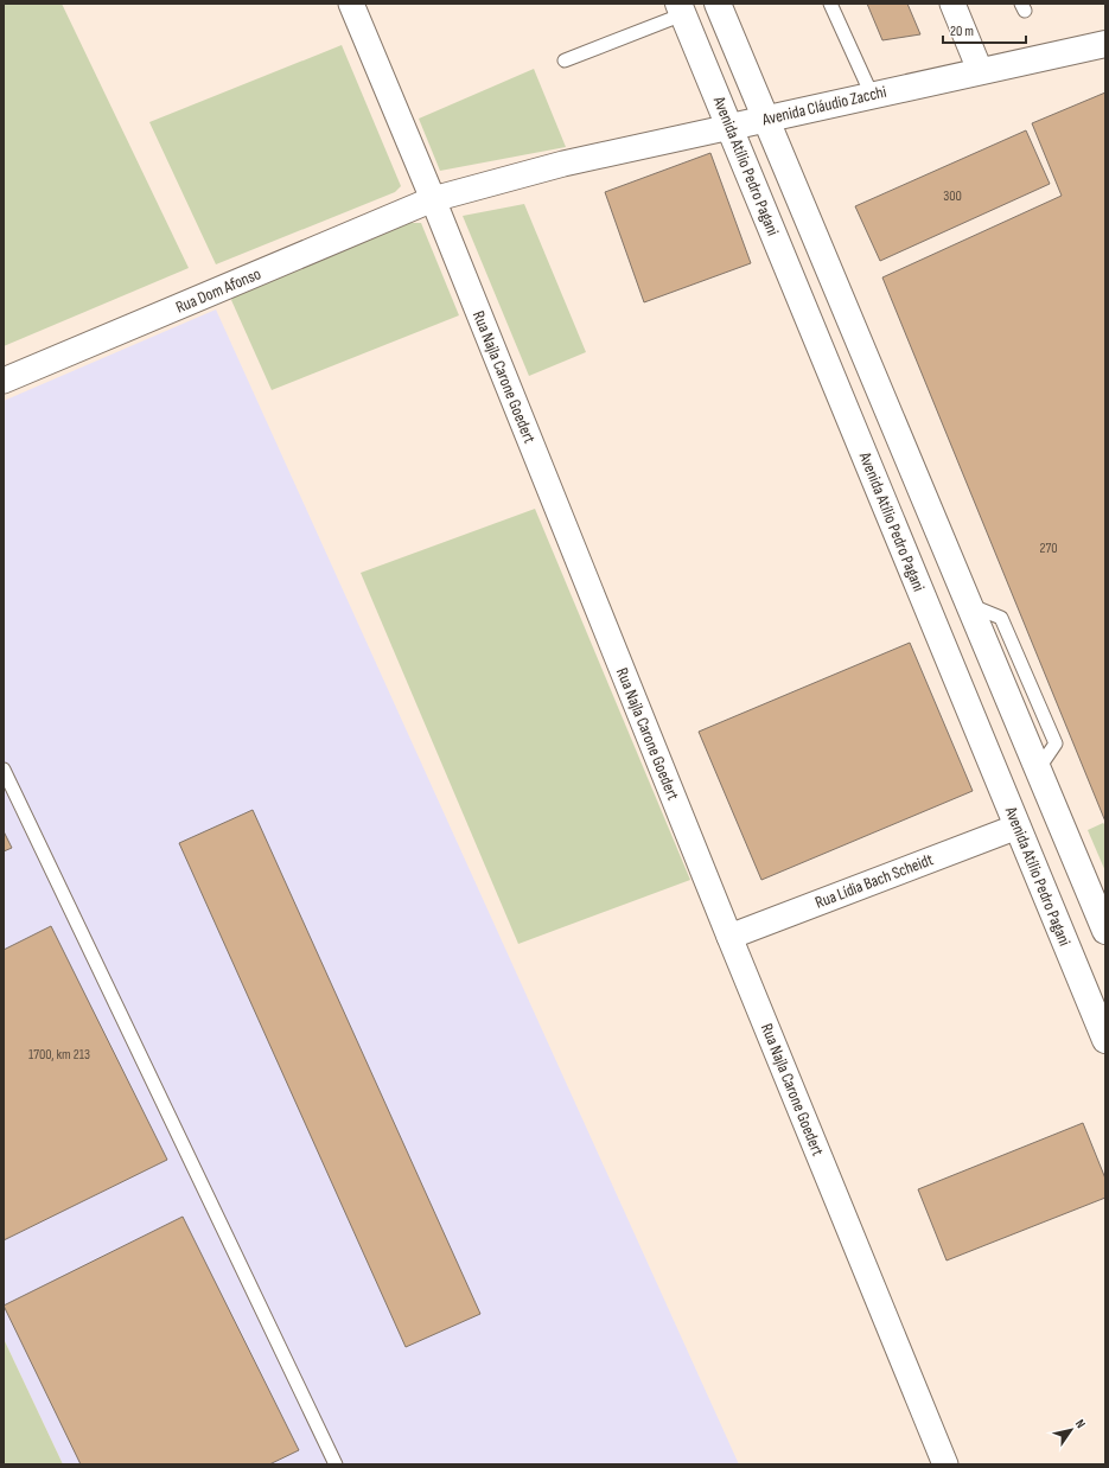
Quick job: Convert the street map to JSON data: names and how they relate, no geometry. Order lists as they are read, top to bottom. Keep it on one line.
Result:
{"streets":{"main road":["Avenida Cláudio Zacchi","Avenida Atílio Pedro Pagani"],"street":["Rua Dom Afonso","Rua Najla Carone Goedert","Rua Lídia Bach Scheidt"]},"crossings":[["Avenida Cláudio Zacchi","Avenida Atílio Pedro Pagani"],["Avenida Cláudio Zacchi","Rua Dom Afonso"],["Avenida Cláudio Zacchi","Rua Najla Carone Goedert"],["Avenida Atílio Pedro Pagani","Rua Lídia Bach Scheidt"],["Rua Dom Afonso","Rua Najla Carone Goedert"],["Rua Najla Carone Goedert","Rua Lídia Bach Scheidt"]],"house_numbers":["300","270","1700, km 213"],"scale_bar":"20 m","north":"top right"}
